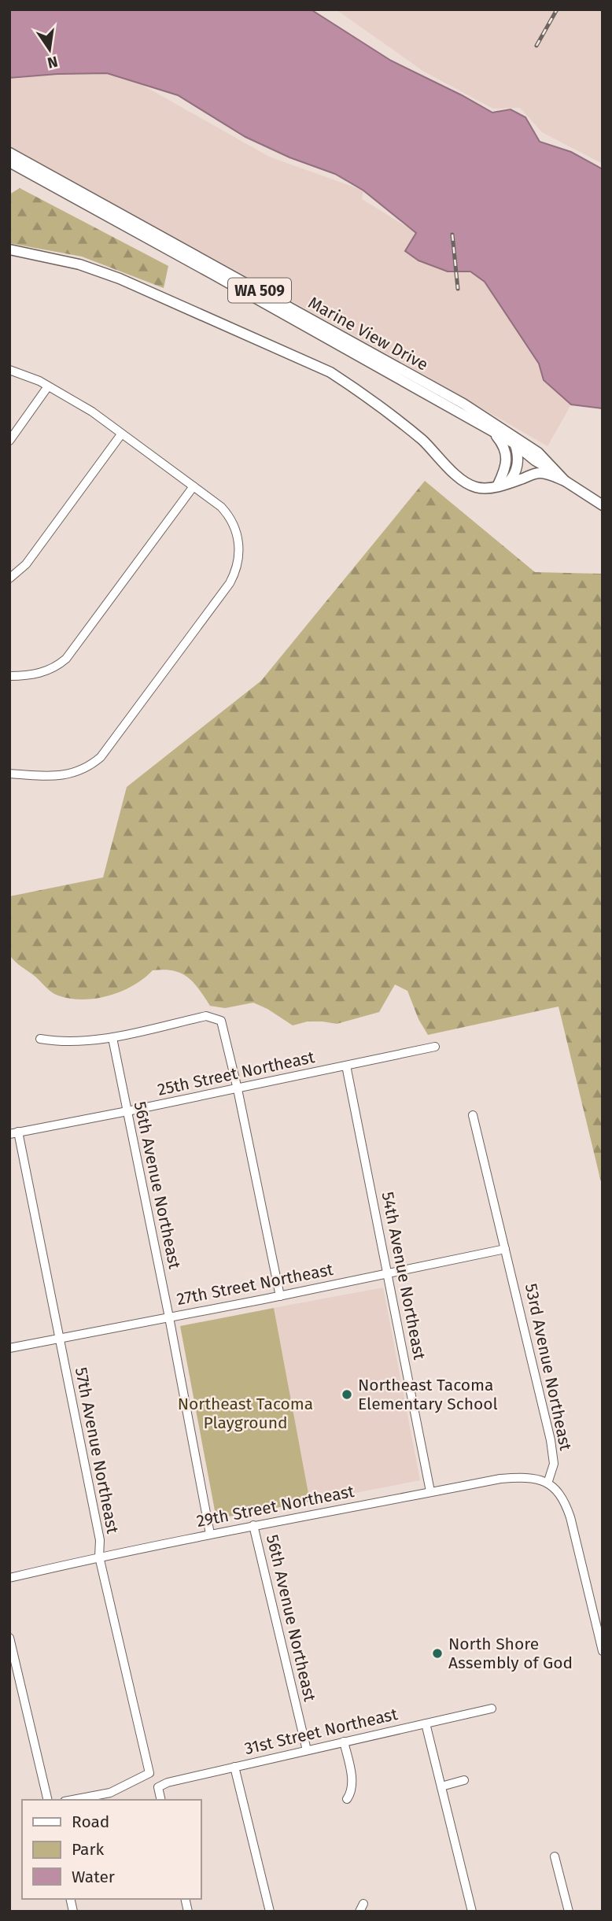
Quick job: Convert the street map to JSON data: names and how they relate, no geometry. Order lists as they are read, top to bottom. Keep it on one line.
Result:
{"streets":{"main road":["WA 509","Marine View Drive"],"street":["25th Street Northeast","56th Avenue Northeast","54th Avenue Northeast","27th Street Northeast","53rd Avenue Northeast","57th Avenue Northeast","29th Street Northeast","31st Street Northeast"]},"crossings":[["25th Street Northeast","56th Avenue Northeast"],["25th Street Northeast","54th Avenue Northeast"],["25th Street Northeast","57th Avenue Northeast"],["56th Avenue Northeast","27th Street Northeast"],["56th Avenue Northeast","29th Street Northeast"],["56th Avenue Northeast","31st Street Northeast"],["54th Avenue Northeast","27th Street Northeast"],["54th Avenue Northeast","29th Street Northeast"],["27th Street Northeast","53rd Avenue Northeast"],["27th Street Northeast","57th Avenue Northeast"],["53rd Avenue Northeast","29th Street Northeast"],["57th Avenue Northeast","29th Street Northeast"]],"parks":["Northeast Tacoma Playground"],"places":["Northeast Tacoma Elementary School","North Shore Assembly of God"],"legend":["Road","Park","Water"],"north":"bottom"}
